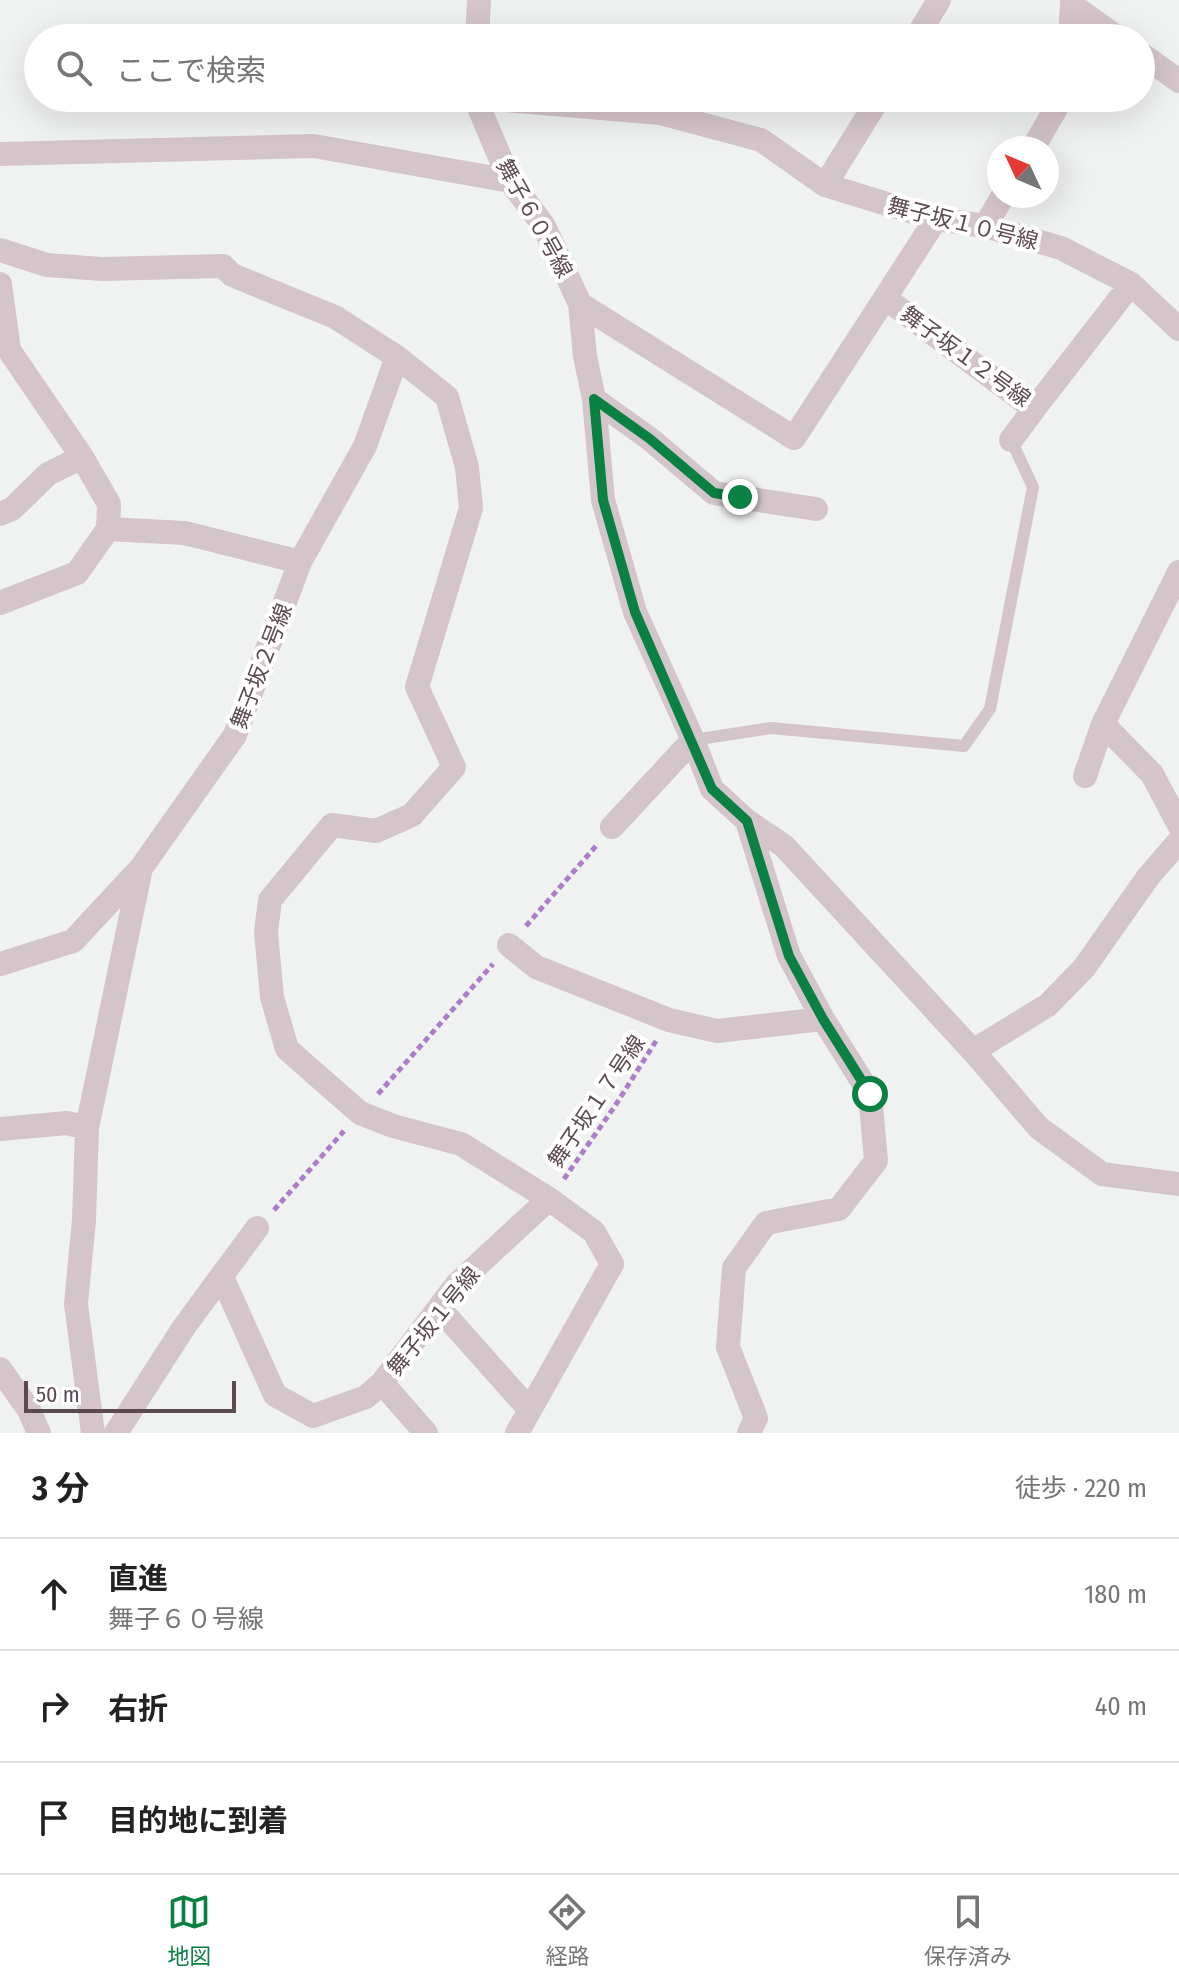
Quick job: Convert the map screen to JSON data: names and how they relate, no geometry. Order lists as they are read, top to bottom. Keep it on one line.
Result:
{"streets":{"street":["舞子６０号線","舞子坂１０号線","舞子坂１２号線","舞子坂２号線","舞子坂１号線"],"path":["舞子坂１７号線"]},"crossings":[["舞子坂１０号線","舞子坂１２号線"],["舞子坂１７号線","舞子坂１号線"]],"scale_bar":"50 m","north":"top left","page":{"search":"ここで検索","scale":"50 m","heading":["3 分","徒歩 · 220 m"],"list":[["直進","舞子６０号線","180 m"],["右折","40 m"],"目的地に到着"],"nav":["地図","経路","保存済み"]}}
